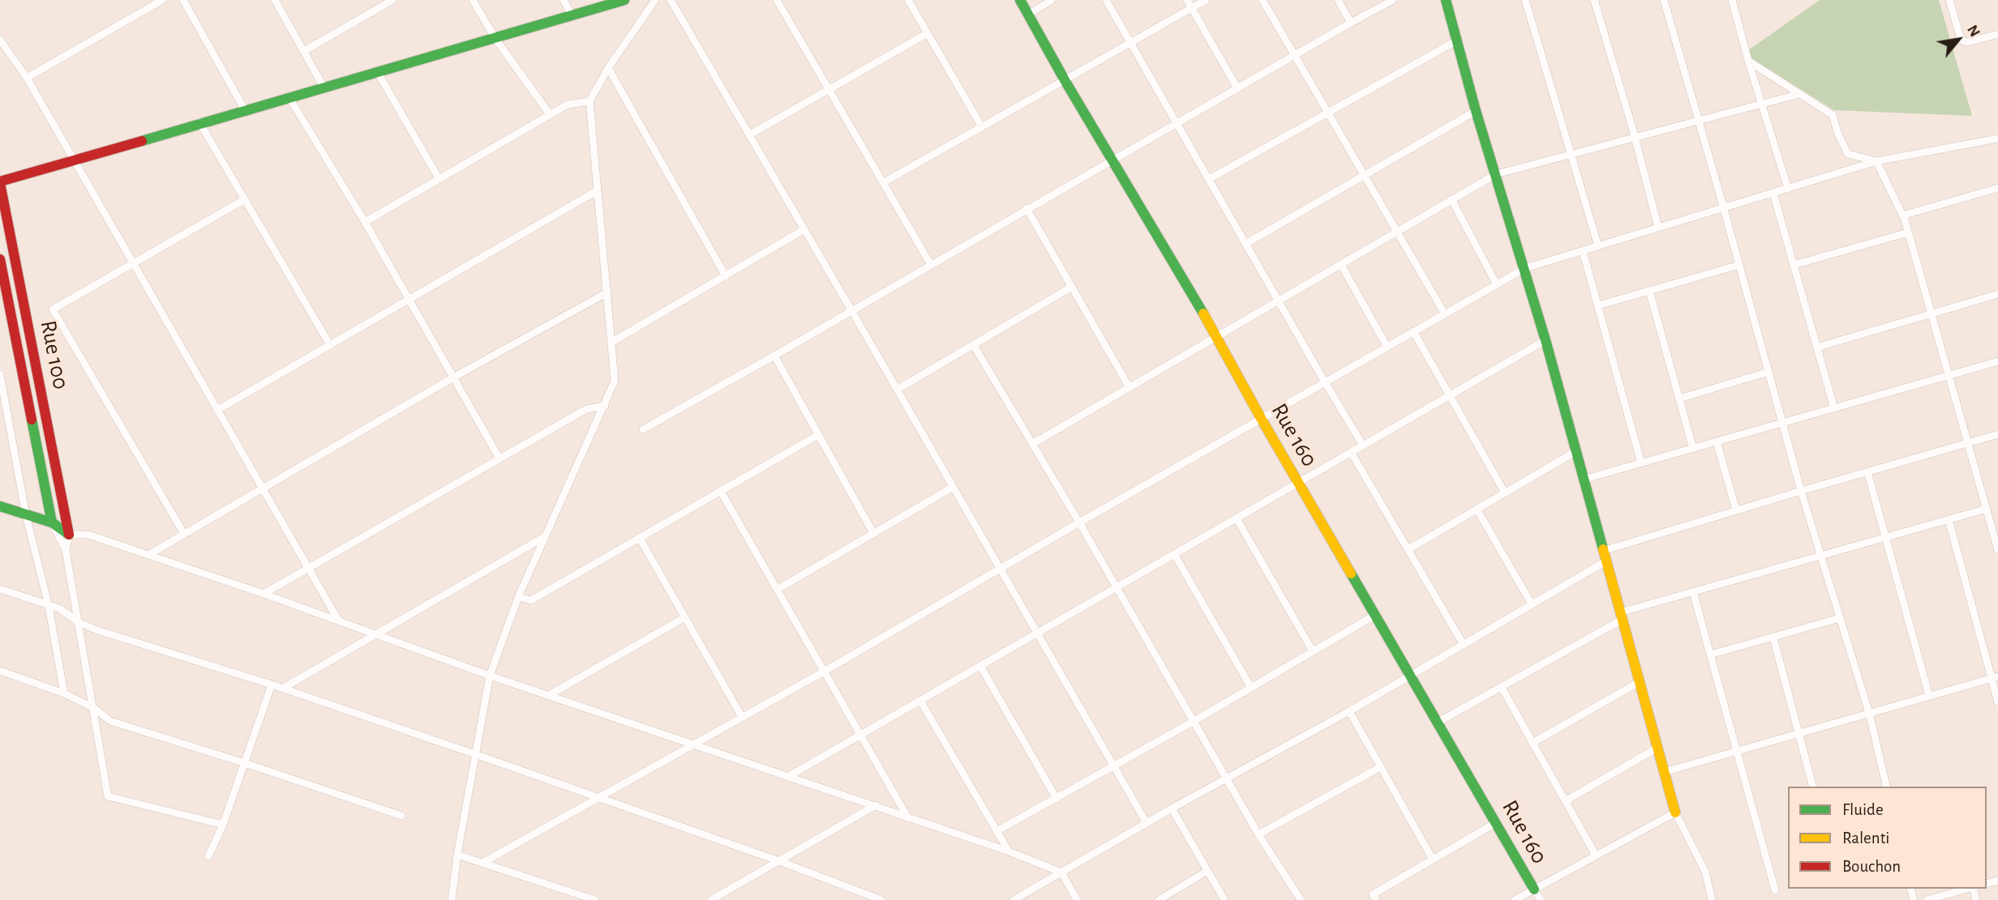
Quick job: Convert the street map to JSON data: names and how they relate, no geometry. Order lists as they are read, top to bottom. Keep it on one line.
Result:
{"streets":{"street":["Rue 100","Rue 160"]},"legend":["Fluide","Ralenti","Bouchon"],"north":"top right"}
